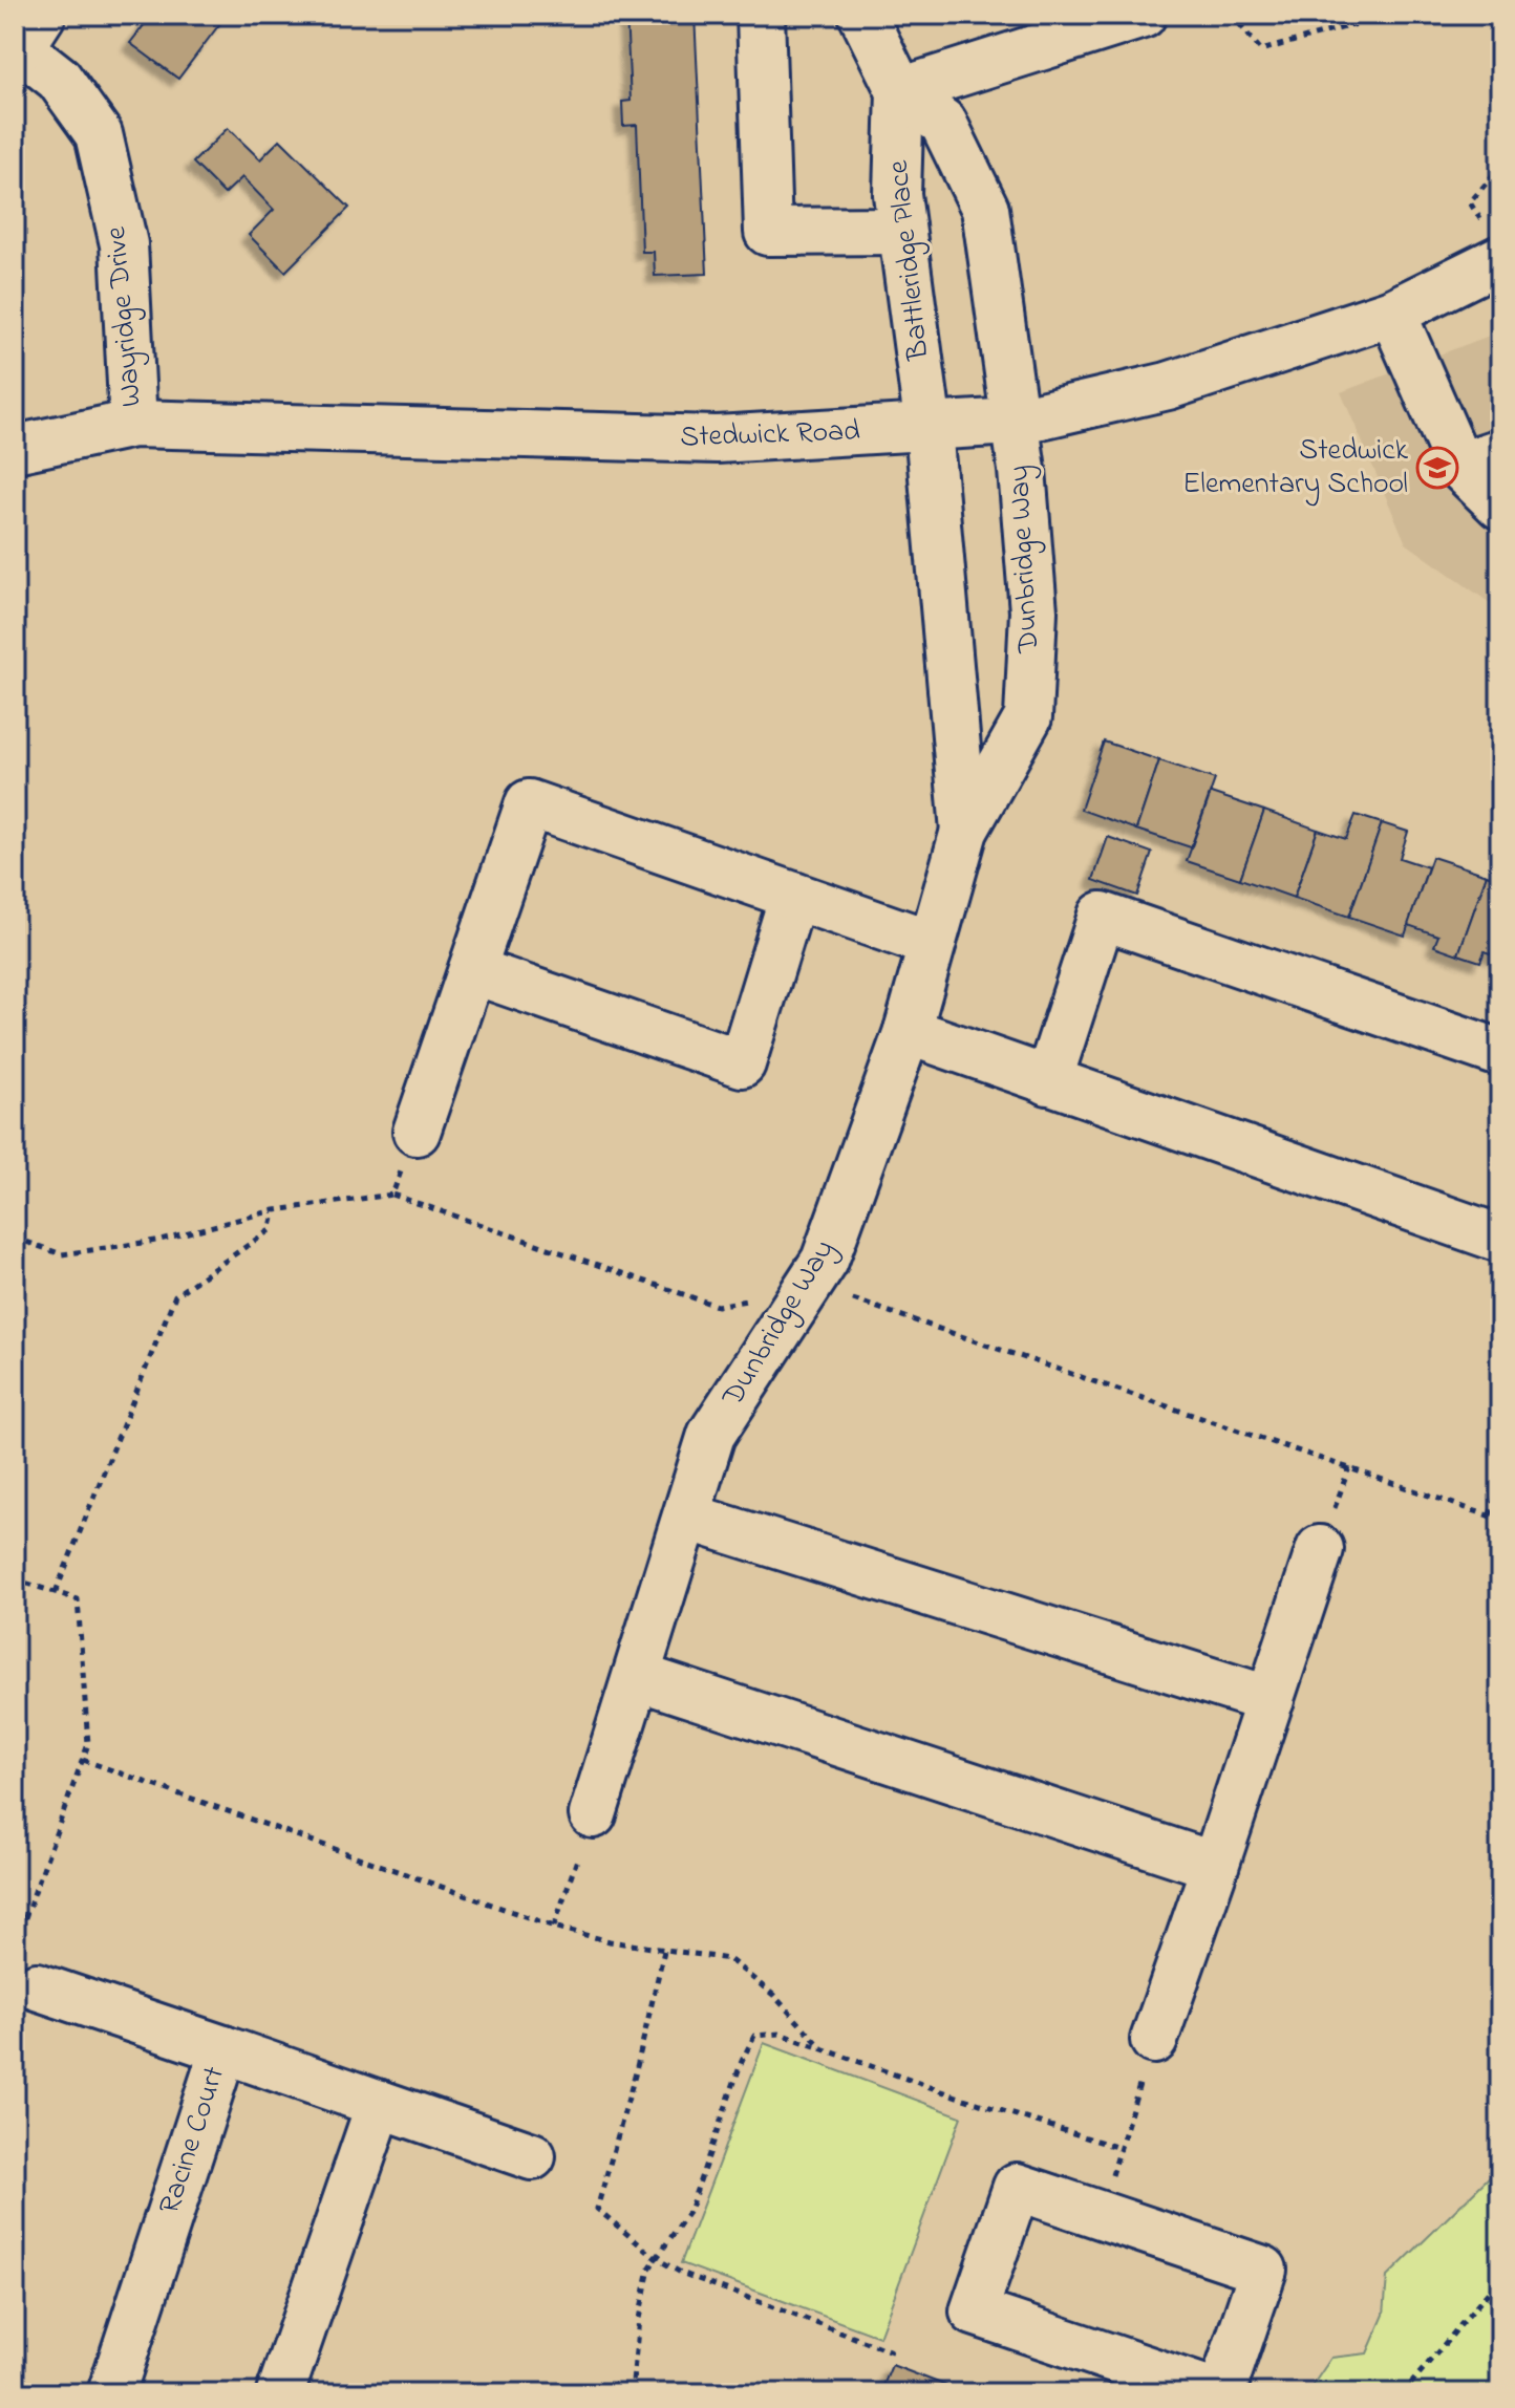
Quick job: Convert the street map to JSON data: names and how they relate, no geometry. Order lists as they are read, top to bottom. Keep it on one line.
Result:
{"streets":{"street":["Battleridge Place","Wayridge Drive","Stedwick Road","Dunbridge Way","Racine Court"]},"crossings":[["Battleridge Place","Stedwick Road"],["Battleridge Place","Dunbridge Way"],["Wayridge Drive","Stedwick Road"],["Stedwick Road","Dunbridge Way"]],"places":{"school or university":["Stedwick Elementary School"]}}
